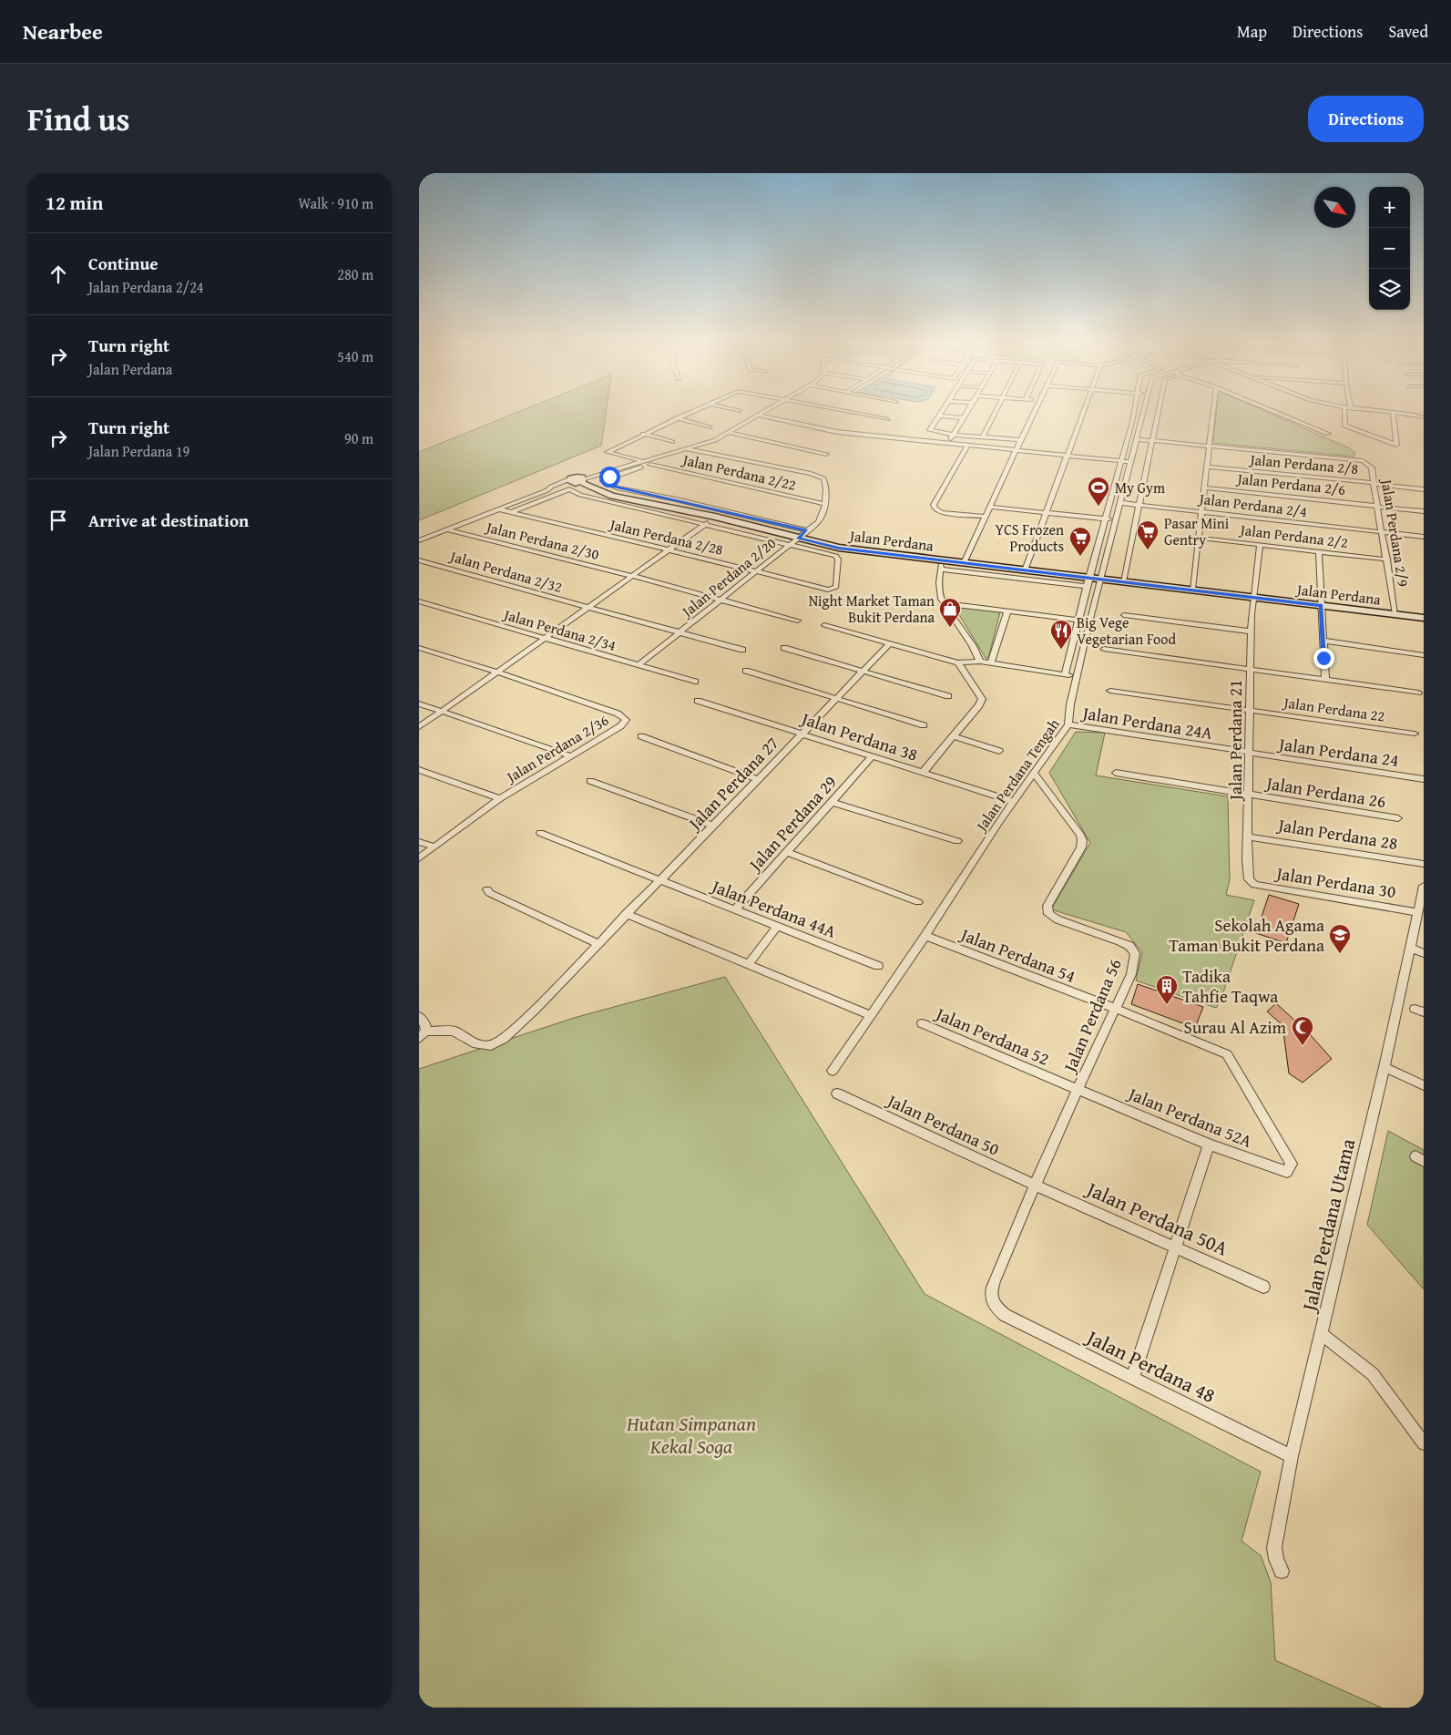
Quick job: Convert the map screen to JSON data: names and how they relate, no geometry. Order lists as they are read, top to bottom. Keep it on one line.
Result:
{"streets":{"street":["Jalan Perdana 2/8","Jalan Perdana 2/22","Jalan Perdana 2/6","Jalan Perdana 2/4","Jalan Perdana 2/9","Jalan Perdana 2/2","Jalan Perdana 2/28","Jalan Perdana 2/30","Jalan Perdana","Jalan Perdana 2/32","Jalan Perdana 2/20","Jalan Perdana 2/34","Jalan Perdana 22","Jalan Perdana 24A","Jalan Perdana 38","Jalan Perdana 21","Jalan Perdana 2/36","Jalan Perdana 24","Jalan Perdana Tengah","Jalan Perdana 27","Jalan Perdana 26","Jalan Perdana 29","Jalan Perdana 28","Jalan Perdana 30","Jalan Perdana 44A","Jalan Perdana 54","Jalan Perdana 56","Jalan Perdana 52","Jalan Perdana 52A","Jalan Perdana 50","Jalan Perdana 50A","Jalan Perdana Utama","Jalan Perdana 48"]},"crossings":[["Jalan Perdana 2/8","Jalan Perdana 2/9"],["Jalan Perdana 2/22","Jalan Perdana 2/20"],["Jalan Perdana 2/6","Jalan Perdana 2/9"],["Jalan Perdana 2/4","Jalan Perdana 2/9"],["Jalan Perdana 2/4","Jalan Perdana Tengah"],["Jalan Perdana 2/9","Jalan Perdana 2/2"],["Jalan Perdana 2/9","Jalan Perdana"],["Jalan Perdana 2/2","Jalan Perdana 21"],["Jalan Perdana 2/28","Jalan Perdana 2/20"],["Jalan Perdana 2/30","Jalan Perdana 2/20"],["Jalan Perdana","Jalan Perdana 2/20"],["Jalan Perdana","Jalan Perdana 21"],["Jalan Perdana","Jalan Perdana Tengah"],["Jalan Perdana 2/32","Jalan Perdana 2/20"],["Jalan Perdana 2/20","Jalan Perdana 2/34"],["Jalan Perdana 22","Jalan Perdana 21"],["Jalan Perdana 24A","Jalan Perdana 21"],["Jalan Perdana 24A","Jalan Perdana 24"],["Jalan Perdana 24A","Jalan Perdana Tengah"],["Jalan Perdana 38","Jalan Perdana Tengah"],["Jalan Perdana 38","Jalan Perdana 27"],["Jalan Perdana 38","Jalan Perdana 29"],["Jalan Perdana 21","Jalan Perdana 24"],["Jalan Perdana 21","Jalan Perdana 26"],["Jalan Perdana 21","Jalan Perdana 28"],["Jalan Perdana 21","Jalan Perdana 30"],["Jalan Perdana Tengah","Jalan Perdana 54"],["Jalan Perdana Tengah","Jalan Perdana 56"],["Jalan Perdana 27","Jalan Perdana 44A"],["Jalan Perdana 29","Jalan Perdana 44A"],["Jalan Perdana 30","Jalan Perdana Utama"],["Jalan Perdana 54","Jalan Perdana 56"],["Jalan Perdana 54","Jalan Perdana 52A"],["Jalan Perdana 56","Jalan Perdana 52"],["Jalan Perdana 56","Jalan Perdana 52A"],["Jalan Perdana 56","Jalan Perdana 50"],["Jalan Perdana 56","Jalan Perdana 50A"],["Jalan Perdana 56","Jalan Perdana 48"],["Jalan Perdana 52","Jalan Perdana 52A"],["Jalan Perdana 50","Jalan Perdana 50A"],["Jalan Perdana Utama","Jalan Perdana 48"]],"parks":["Hutan Simpanan Kekal Soga"],"places":{"sports":["My Gym"],"supermarket":["Pasar Mini Gentry","YCS Frozen Products"],"shop":["Night Market Taman Bukit Perdana"],"restaurant":["Big Vege Vegetarian Food"],"school or university":["Sekolah Agama Taman Bukit Perdana"],"building":["Tadika Tahfie Taqwa"],"mosque":["Surau Al Azim"]},"north":"bottom right","page":{"header":"Nearbee","nav":["Map","Directions","Saved"],"title":"Find us","buttons":"Directions","heading":["12 min","Walk · 910 m"],"map_buttons":["+","−"],"list":[["Continue","Jalan Perdana 2/24","280 m"],["Turn right","Jalan Perdana","540 m"],["Turn right","Jalan Perdana 19","90 m"],"Arrive at destination"]}}
